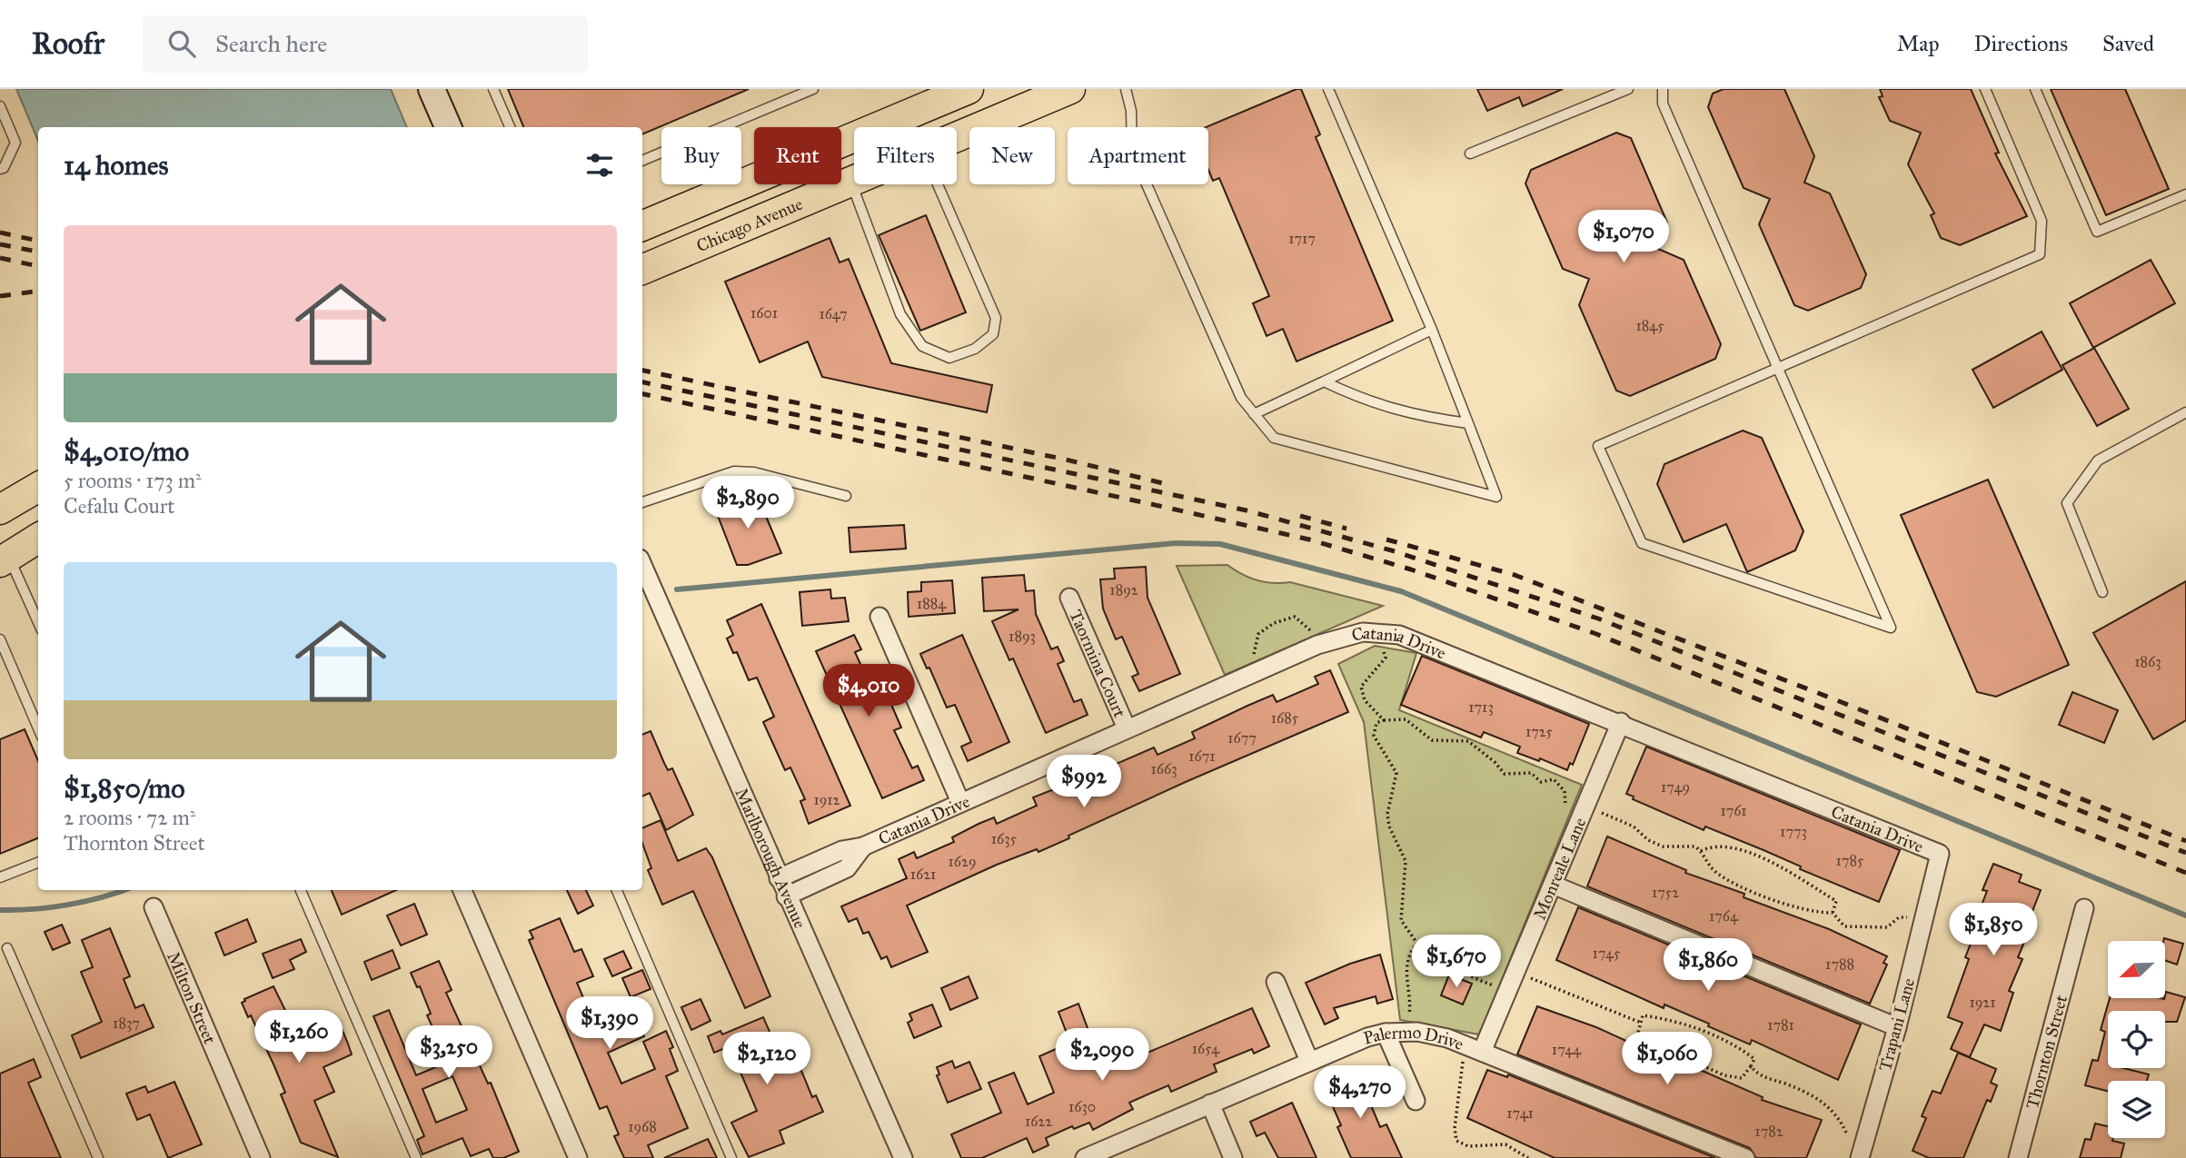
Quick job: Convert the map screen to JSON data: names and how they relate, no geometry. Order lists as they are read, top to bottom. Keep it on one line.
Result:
{"streets":{"main road":["Chicago Avenue"],"street":["Catania Drive","Taormina Court","Marlborough Avenue","Monreale Lane","Milton Street","Trapani Lane","Palermo Drive","Thornton Street"]},"crossings":[["Catania Drive","Taormina Court"],["Catania Drive","Marlborough Avenue"],["Catania Drive","Monreale Lane"],["Catania Drive","Trapani Lane"],["Monreale Lane","Palermo Drive"]],"house_numbers":["1717","1601","1647","1845","1892","1884","1893","1863","1713","1685","1725","1677","1671","1663","1749","1912","1761","1773","1635","1785","1629","1621","1752","1764","1745","1788","1921","1837","1781","1654","1744","1630","1741","1622","1968","1782"],"north":"bottom left","page":{"header":"Roofr","search":"Search here","nav":["Map","Directions","Saved"],"chip":["Buy","Rent","Filters","New","Apartment"],"heading":"14 homes","list":[{"name":"$4,010/mo","note":"5 rooms · 173 m² · Cefalu Court"},{"name":"$1,850/mo","note":"2 rooms · 72 m² · Thornton Street"}],"price":["$1,070","$2,890","$4,010","$992","$1,850","$1,670","$1,860","$1,390","$1,260","$3,250","$2,090","$2,120","$1,060","$4,270"]}}
